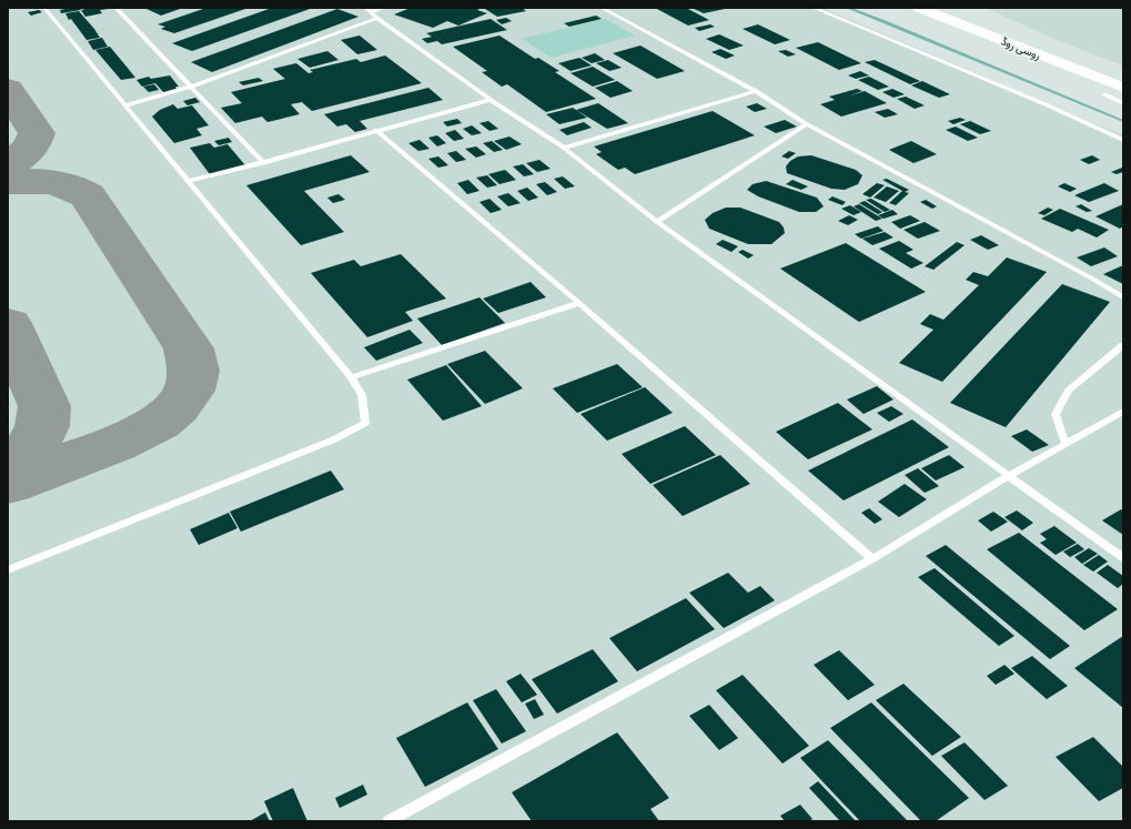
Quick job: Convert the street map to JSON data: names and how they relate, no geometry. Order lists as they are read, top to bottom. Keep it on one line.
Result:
{"streets":{"main road":["روسی روڈ"]}}
